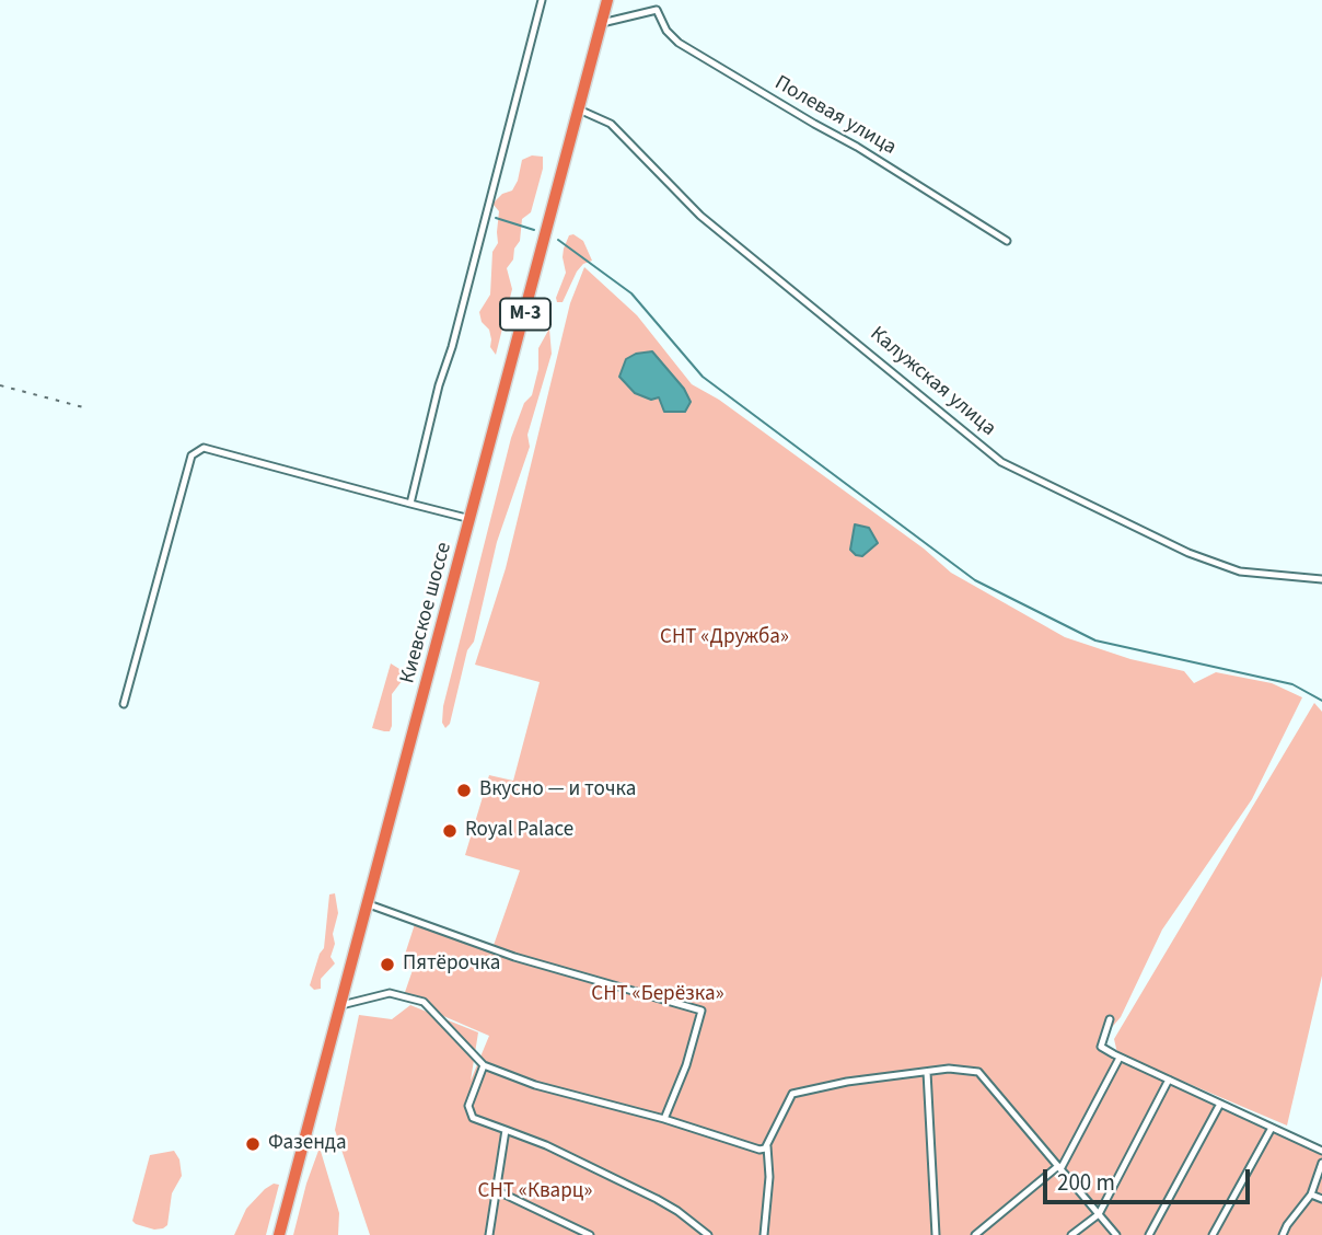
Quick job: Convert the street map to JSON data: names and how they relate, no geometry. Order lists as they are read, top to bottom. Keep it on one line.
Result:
{"streets":{"highway":["М-3","Киевское шоссе"],"street":["Полевая улица","Калужская улица"]},"crossings":[["Полевая улица","Киевское шоссе"],["Калужская улица","Киевское шоссе"]],"parks":["СНТ «Дружба»","СНТ «Берёзка»","СНТ «Кварц»"],"places":["Вкусно — и точка","Royal Palace","Пятёрочка","Фазенда"],"scale_bar":"200 m"}
